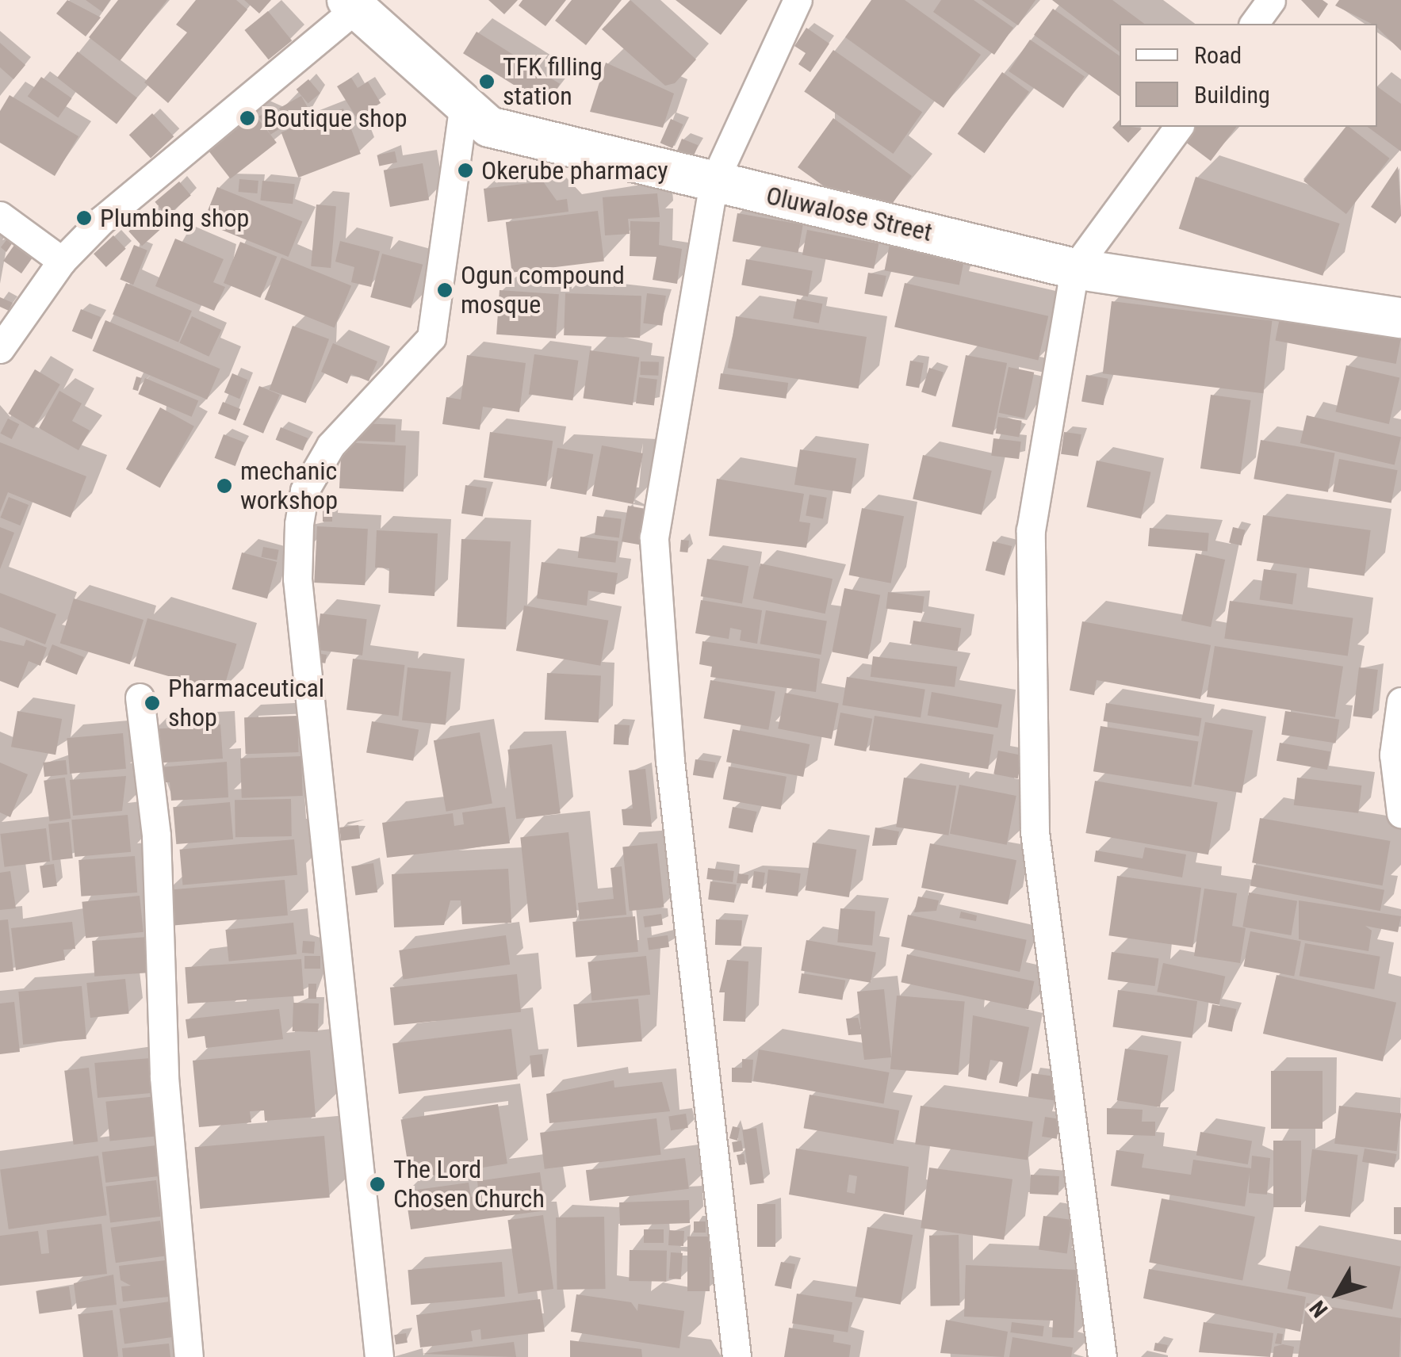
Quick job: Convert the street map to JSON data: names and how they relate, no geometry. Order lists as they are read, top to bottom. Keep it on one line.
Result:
{"streets":{"street":["Oluwalose Street"]},"places":["TFK filling station","Boutique shop","Okerube pharmacy","Plumbing shop","Ogun compound mosque","mechanic workshop","Pharmaceutical shop","The Lord Chosen Church"],"legend":["Road","Building"],"north":"bottom left"}
